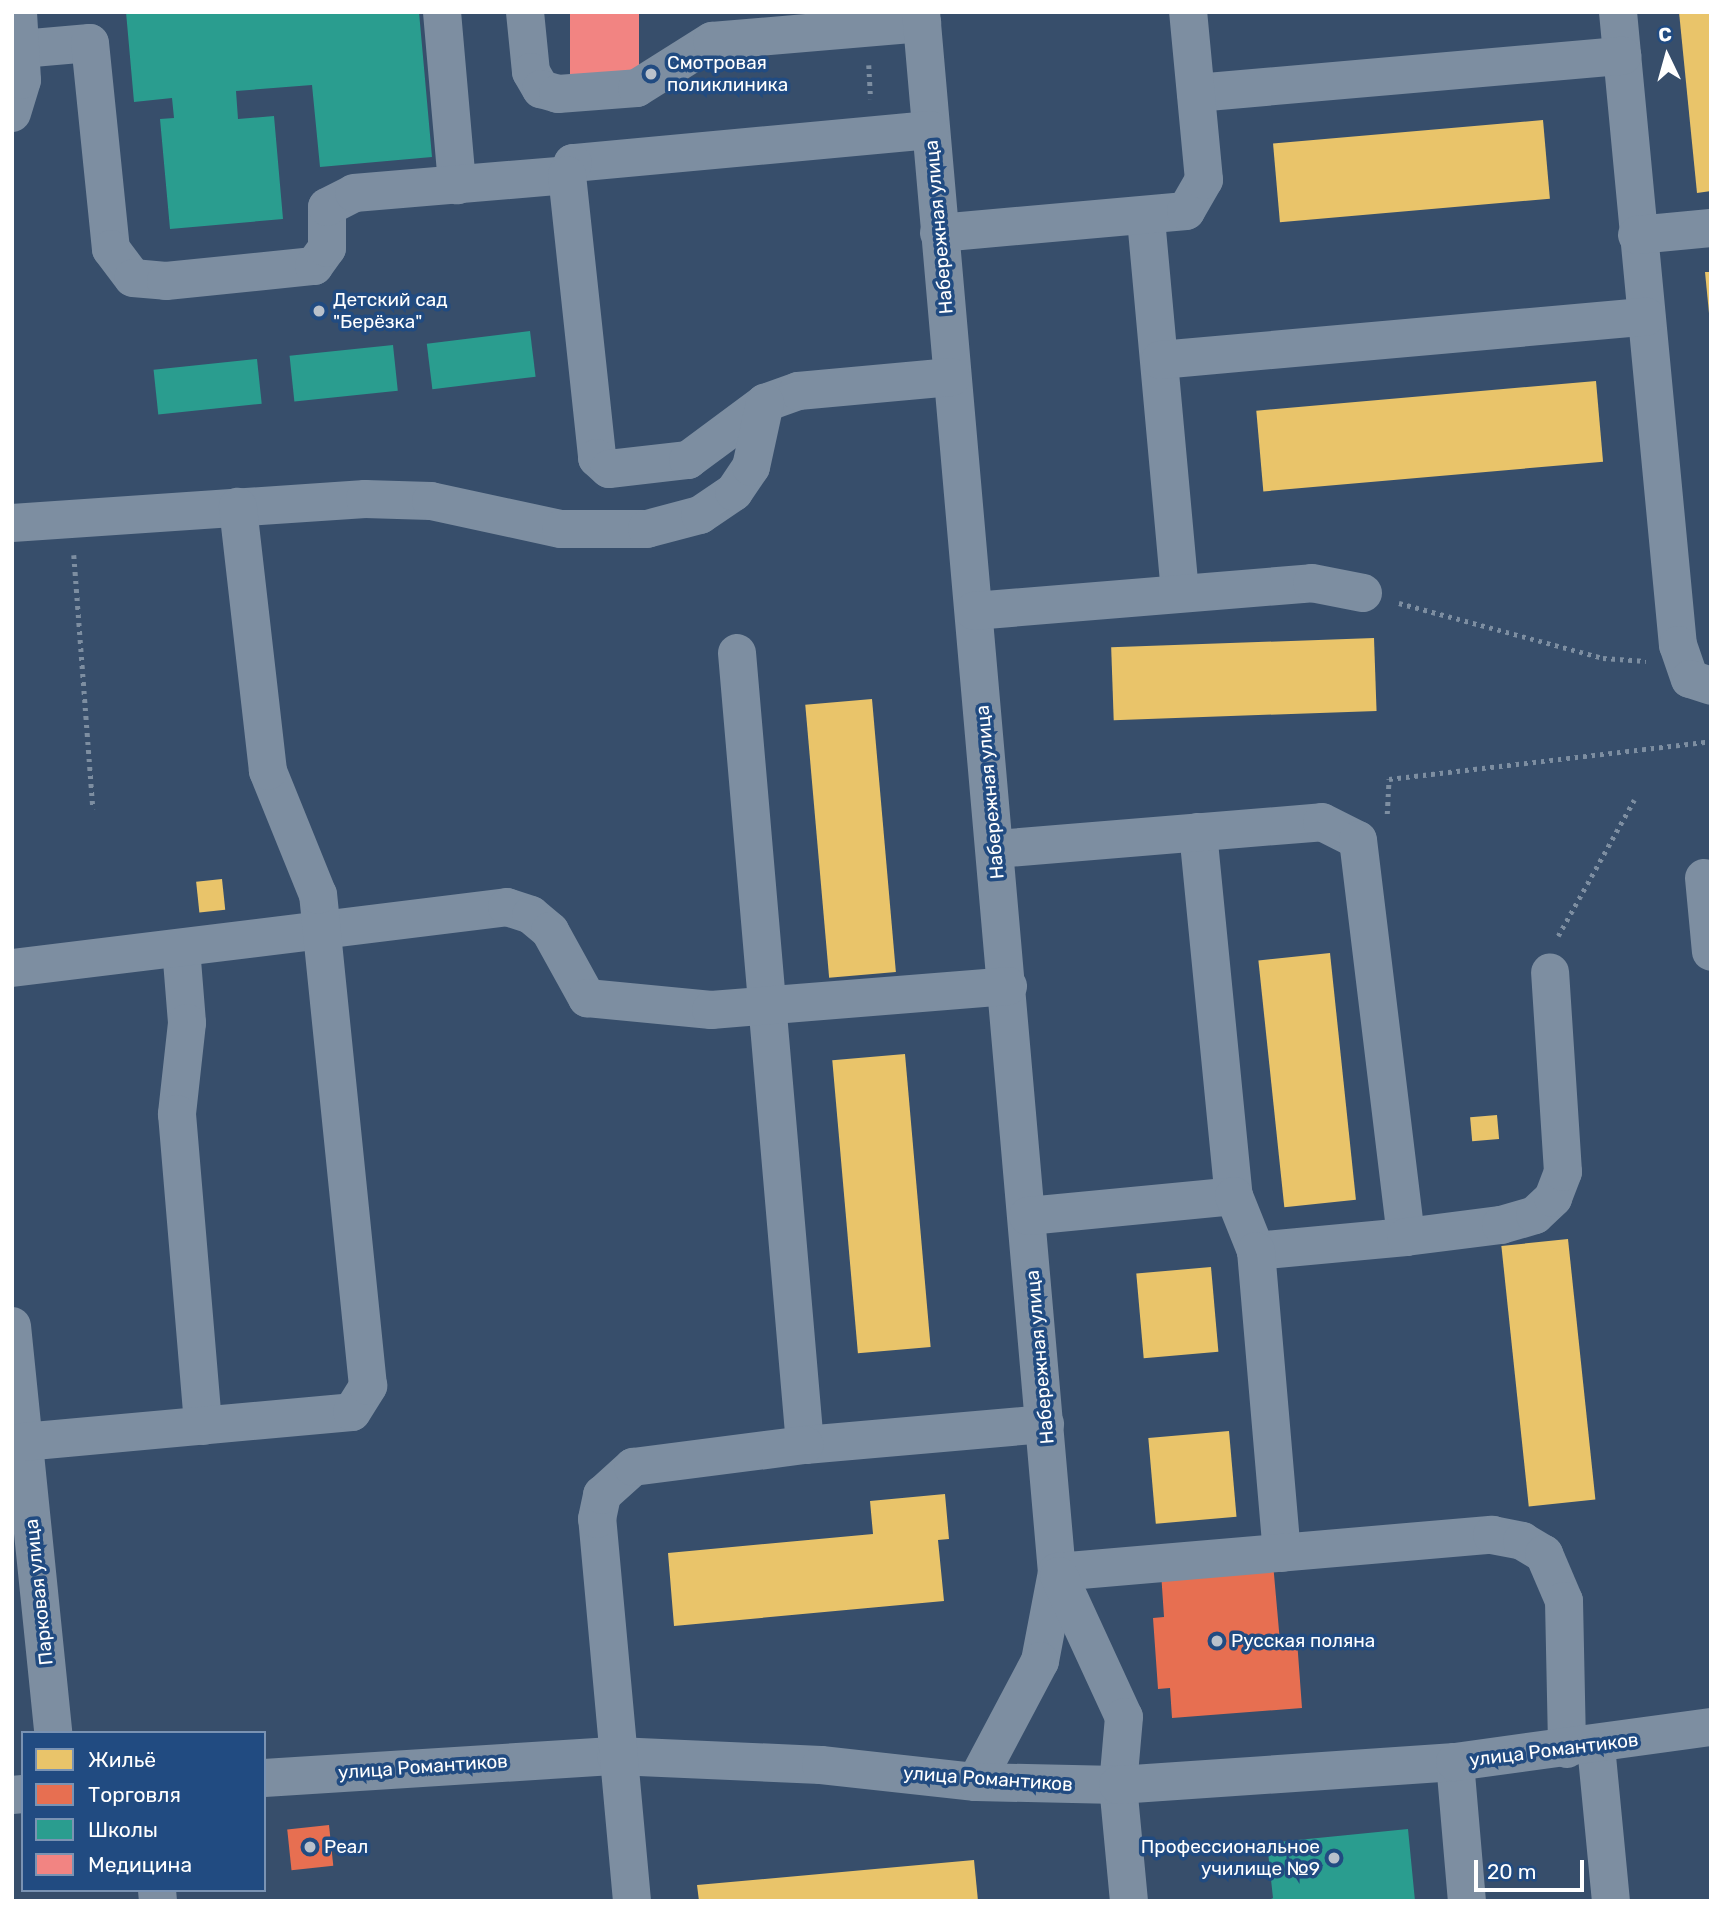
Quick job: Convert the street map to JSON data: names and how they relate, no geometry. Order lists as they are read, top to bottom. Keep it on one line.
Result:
{"streets":{"street":["Набережная улица","Парковая улица","улица Романтиков"]},"crossings":[["Набережная улица","улица Романтиков"]],"places":["Смотровая поликлиника","Детский сад \"Берёзка\"","Русская поляна","Реал","Профессиональное училище №9"],"legend":["Жильё","Торговля","Школы","Медицина"],"scale_bar":"20 m","north":"top"}
